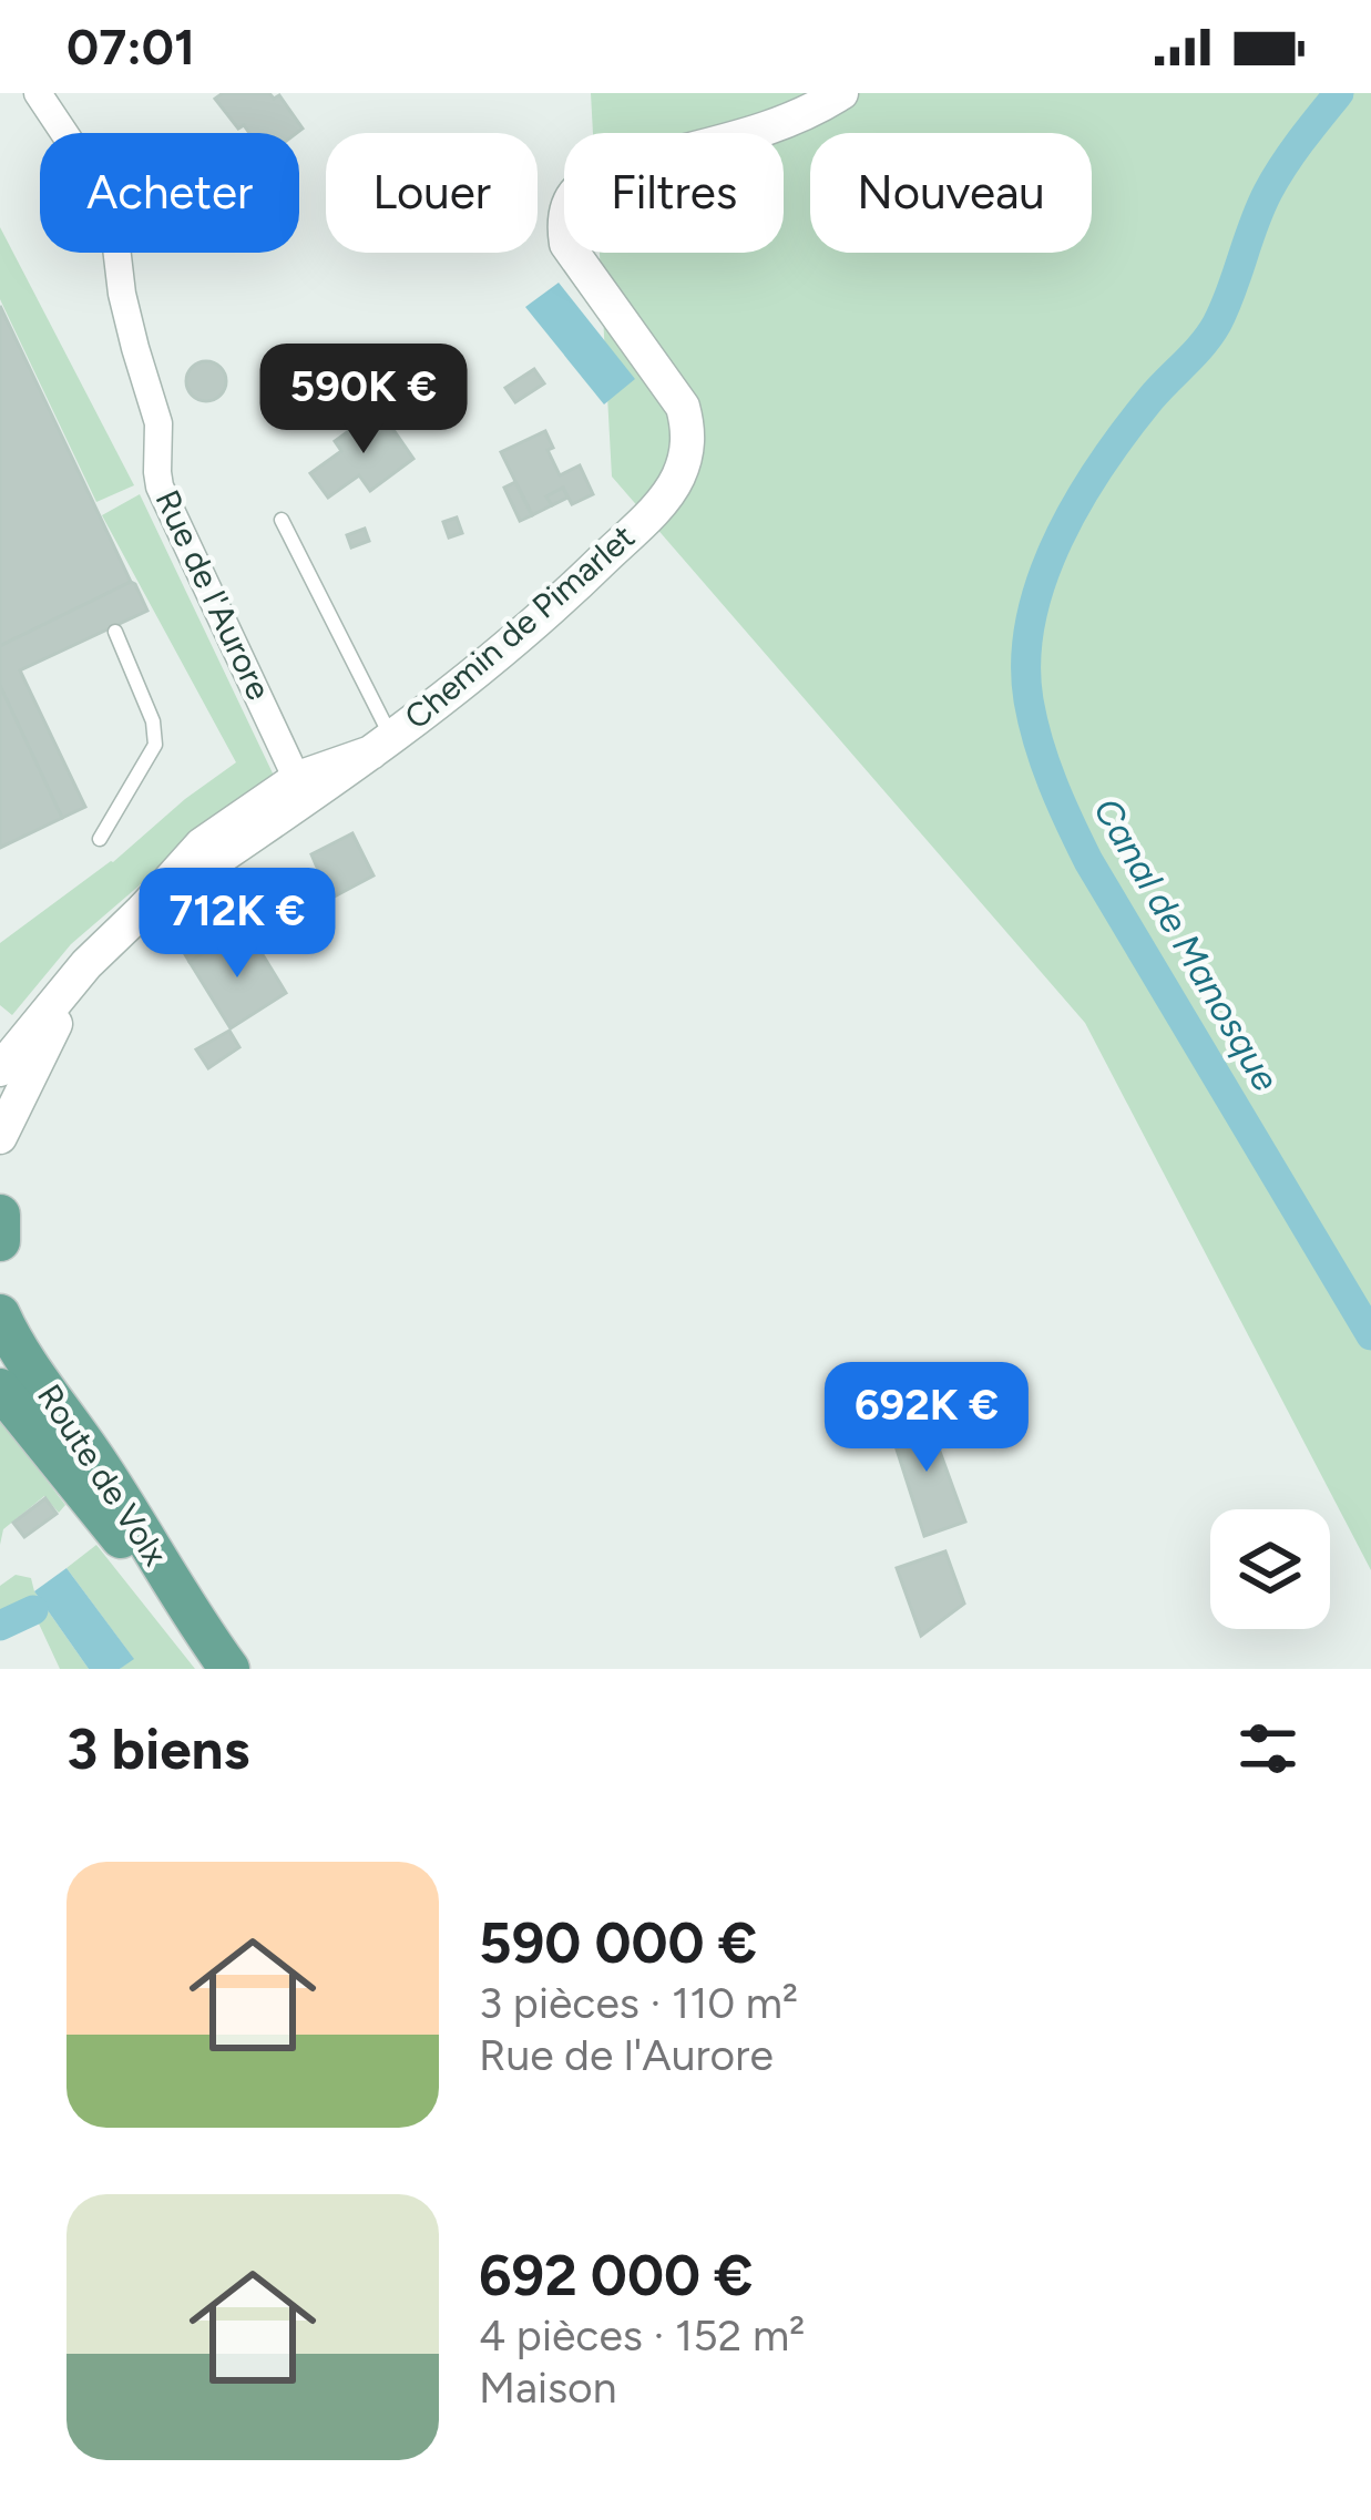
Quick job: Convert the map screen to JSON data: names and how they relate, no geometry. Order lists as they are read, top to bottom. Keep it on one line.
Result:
{"streets":{"main road":["Route de Volx"],"street":["Rue de l'Aurore","Chemin de Pimarlet"]},"crossings":[["Rue de l'Aurore","Chemin de Pimarlet"]],"water":["Canal de Manosque"],"page":{"status":"07:01","chip":["Acheter","Louer","Filtres","Nouveau"],"price":["590K €","712K €","692K €"],"heading":"3 biens","list":[{"name":"590 000 €","note":"3 pièces · 110 m² · Rue de l'Aurore"},{"name":"692 000 €","note":"4 pièces · 152 m² · Maison"}]}}
